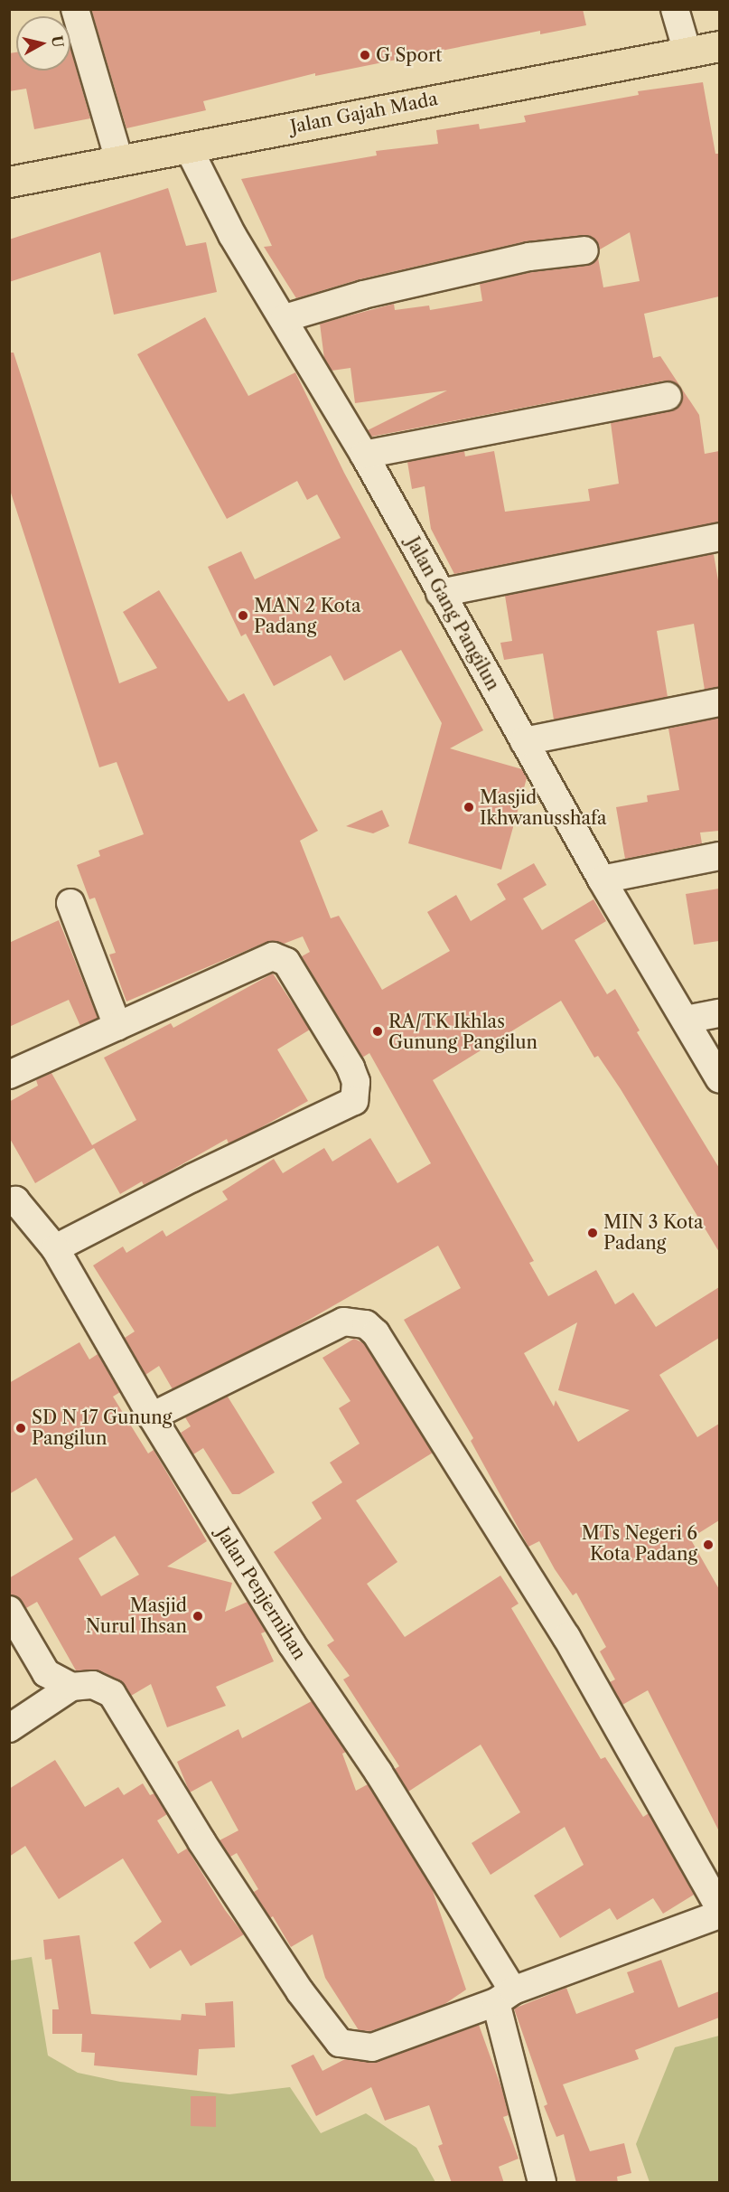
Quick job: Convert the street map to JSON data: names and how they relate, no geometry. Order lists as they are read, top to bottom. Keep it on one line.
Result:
{"streets":{"main road":["Jalan Gajah Mada"],"street":["Jalan Gang Pangilun","Jalan Penjernihan"]},"crossings":[["Jalan Gajah Mada","Jalan Gang Pangilun"]],"places":["G Sport","MAN 2 Kota Padang","Masjid Ikhwanusshafa","RA/TK Ikhlas Gunung Pangilun","MIN 3 Kota Padang","SD N 17 Gunung Pangilun","MTs Negeri 6 Kota Padang","Masjid Nurul Ihsan"],"north":"right"}
